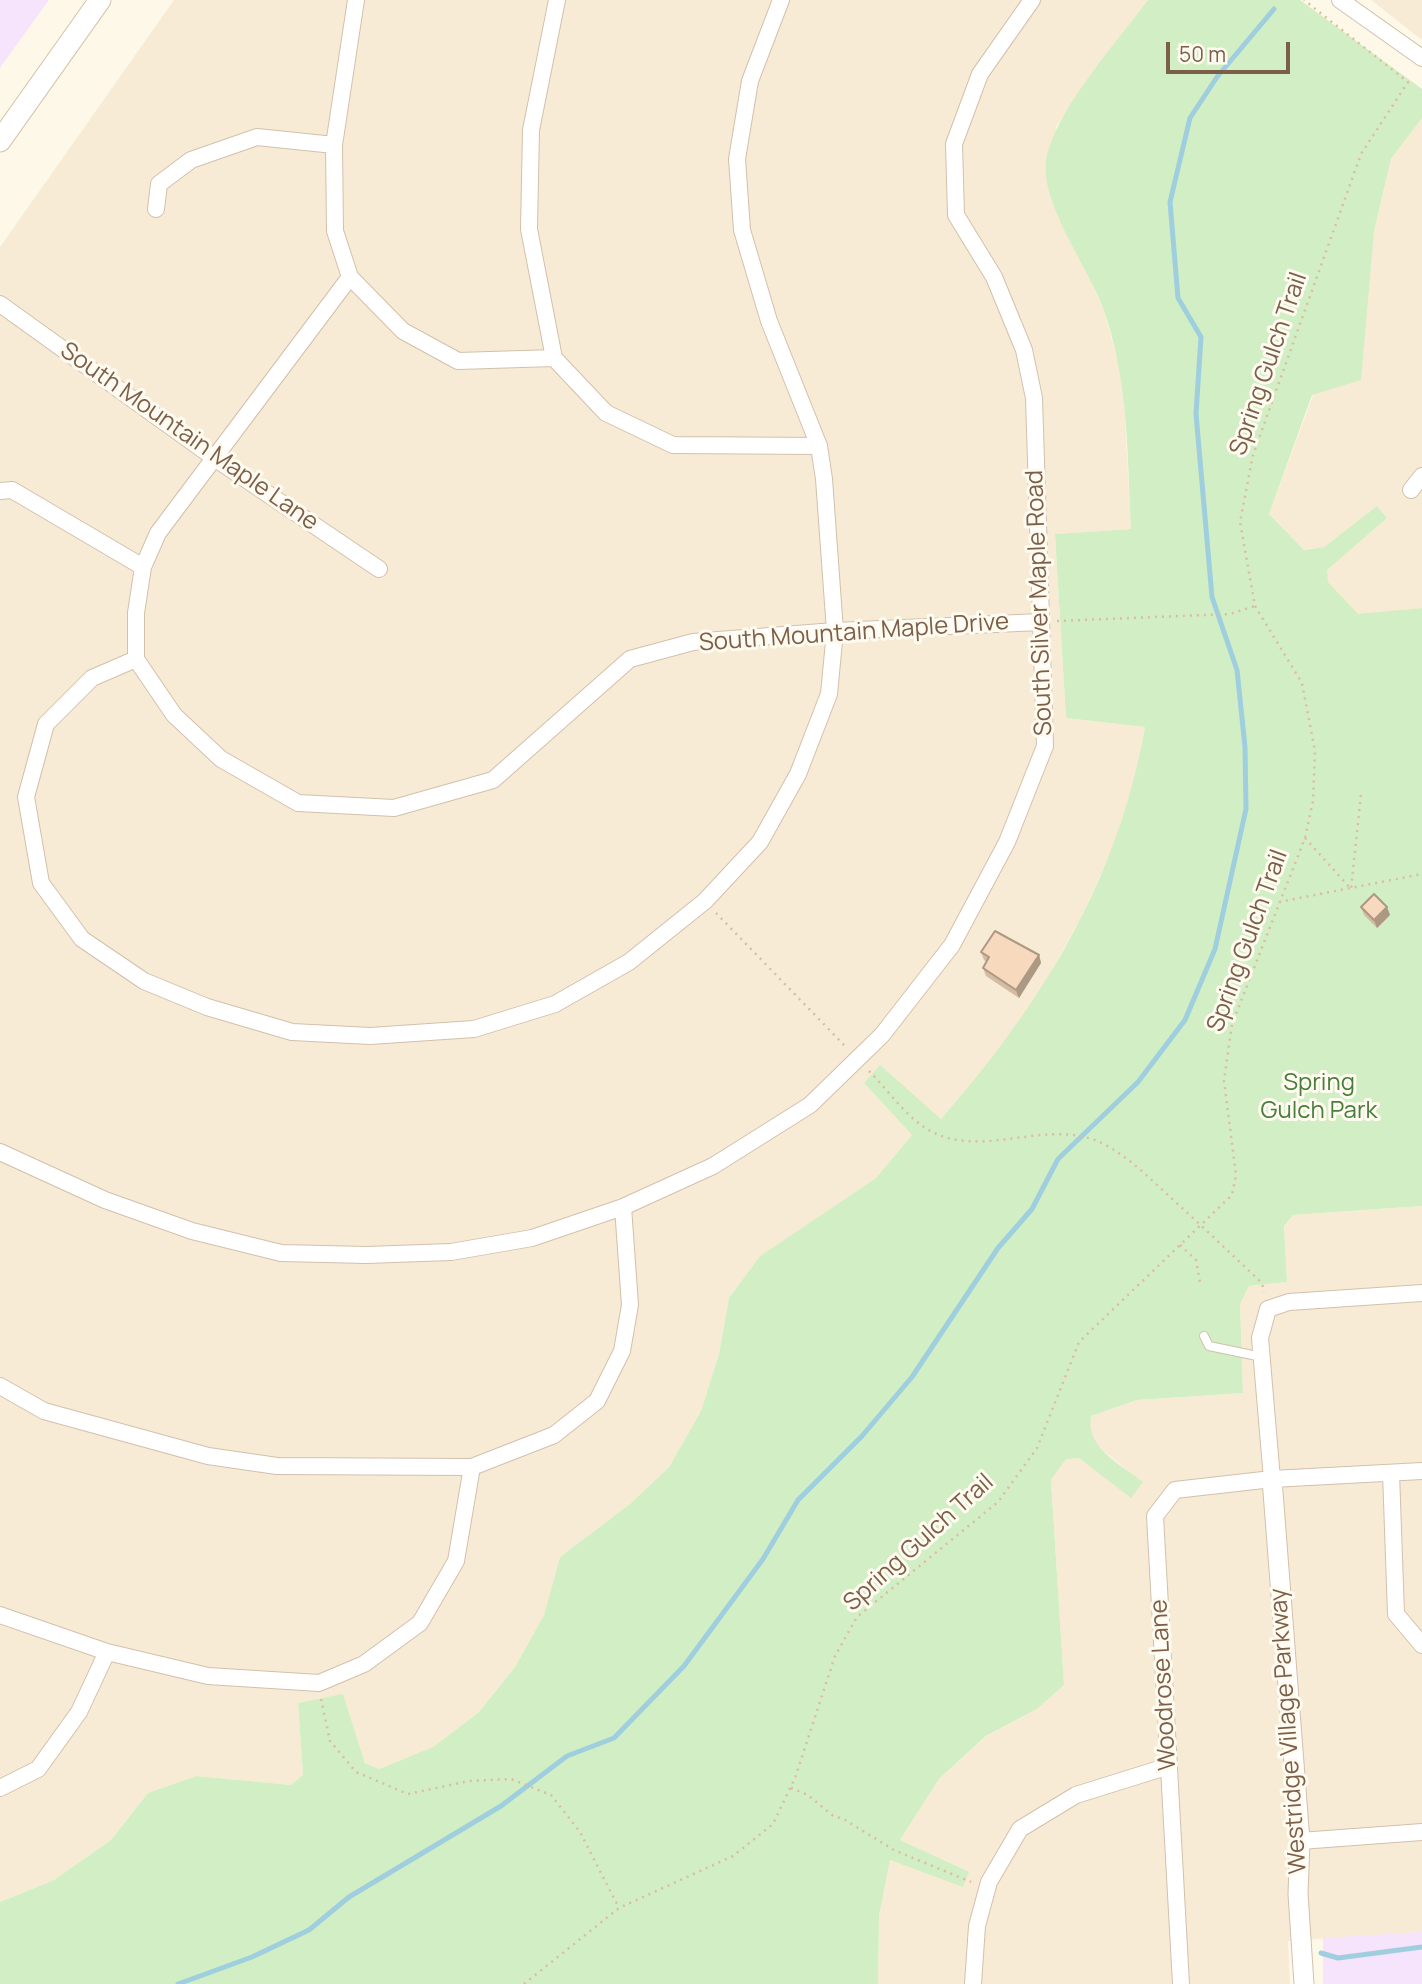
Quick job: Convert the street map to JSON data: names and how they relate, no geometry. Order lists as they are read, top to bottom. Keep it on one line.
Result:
{"streets":{"street":["South Mountain Maple Lane","South Silver Maple Road","South Mountain Maple Drive","Woodrose Lane","Westridge Village Parkway"],"path":["Spring Gulch Trail"]},"crossings":[["South Silver Maple Road","South Mountain Maple Drive"],["Woodrose Lane","Westridge Village Parkway"]],"parks":["Spring Gulch Park"],"scale_bar":"50 m"}
